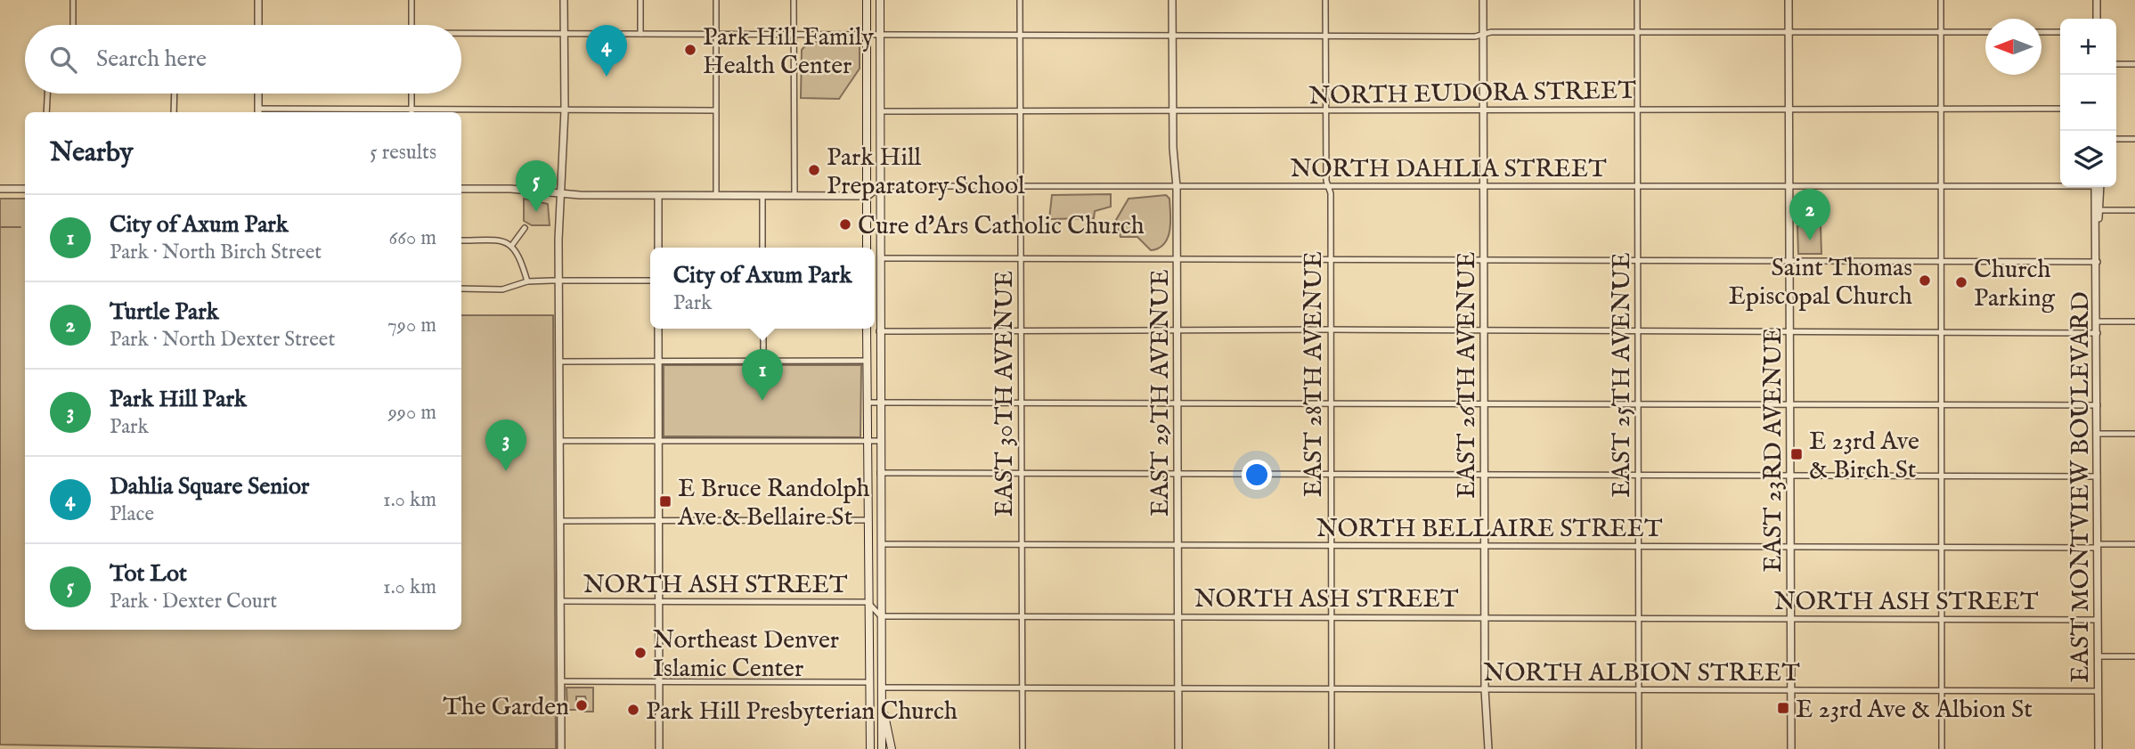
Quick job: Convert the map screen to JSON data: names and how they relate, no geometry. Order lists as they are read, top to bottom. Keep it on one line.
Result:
{"streets":{"street":["NORTH EUDORA STREET","NORTH DAHLIA STREET","EAST 28TH AVENUE","EAST 26TH AVENUE","EAST 25TH AVENUE","EAST 29TH AVENUE","EAST 30TH AVENUE","EAST 23RD AVENUE","EAST MONTVIEW BOULEVARD","NORTH BELLAIRE STREET","NORTH ASH STREET","NORTH ALBION STREET"]},"crossings":[["NORTH EUDORA STREET","EAST 28TH AVENUE"],["NORTH EUDORA STREET","EAST 26TH AVENUE"],["NORTH EUDORA STREET","EAST 25TH AVENUE"],["NORTH EUDORA STREET","EAST 29TH AVENUE"],["NORTH EUDORA STREET","EAST 30TH AVENUE"],["NORTH EUDORA STREET","EAST 23RD AVENUE"],["NORTH DAHLIA STREET","EAST 28TH AVENUE"],["NORTH DAHLIA STREET","EAST 26TH AVENUE"],["NORTH DAHLIA STREET","EAST 25TH AVENUE"],["NORTH DAHLIA STREET","EAST 29TH AVENUE"],["NORTH DAHLIA STREET","EAST 30TH AVENUE"],["NORTH DAHLIA STREET","EAST 23RD AVENUE"],["EAST 28TH AVENUE","NORTH BELLAIRE STREET"],["EAST 28TH AVENUE","NORTH ASH STREET"],["EAST 28TH AVENUE","NORTH ALBION STREET"],["EAST 26TH AVENUE","NORTH BELLAIRE STREET"],["EAST 26TH AVENUE","NORTH ASH STREET"],["EAST 26TH AVENUE","NORTH ALBION STREET"],["EAST 25TH AVENUE","NORTH BELLAIRE STREET"],["EAST 25TH AVENUE","NORTH ASH STREET"],["EAST 25TH AVENUE","NORTH ALBION STREET"],["EAST 29TH AVENUE","NORTH BELLAIRE STREET"],["EAST 29TH AVENUE","NORTH ASH STREET"],["EAST 29TH AVENUE","NORTH ALBION STREET"],["EAST 30TH AVENUE","NORTH BELLAIRE STREET"],["EAST 30TH AVENUE","NORTH ASH STREET"],["EAST 30TH AVENUE","NORTH ALBION STREET"],["EAST 23RD AVENUE","NORTH BELLAIRE STREET"],["EAST 23RD AVENUE","NORTH ASH STREET"],["EAST 23RD AVENUE","NORTH ALBION STREET"],["EAST MONTVIEW BOULEVARD","NORTH BELLAIRE STREET"],["EAST MONTVIEW BOULEVARD","NORTH ASH STREET"],["EAST MONTVIEW BOULEVARD","NORTH ALBION STREET"]],"places":{"other":["Park Hill Family Health Center","Park Hill Preparatory School","Cure d'Ars Catholic Church","Saint Thomas Episcopal Church","Church Parking","Northeast Denver Islamic Center","The Garden","Park Hill Presbyterian Church"],"transit":["E 23rd Ave & Birch St","E Bruce Randolph Ave & Bellaire St","E 23rd Ave & Albion St"]},"north":"left","page":{"map_buttons":["+","−"],"pins":["4","5","2","1","3"],"search":"Search here","heading":["Nearby","5 results"],"list":[{"mark":"1","name":"City of Axum Park","note":"Park · North Birch Street","value":"660 m"},{"mark":"2","name":"Turtle Park","note":"Park · North Dexter Street","value":"790 m"},{"mark":"3","name":"Park Hill Park","note":"Park","value":"990 m"},{"mark":"4","name":"Dahlia Square Senior","note":"Place","value":"1.0 km"},{"mark":"5","name":"Tot Lot","note":"Park · Dexter Court","value":"1.0 km"}],"popup":["City of Axum Park","Park"]}}
